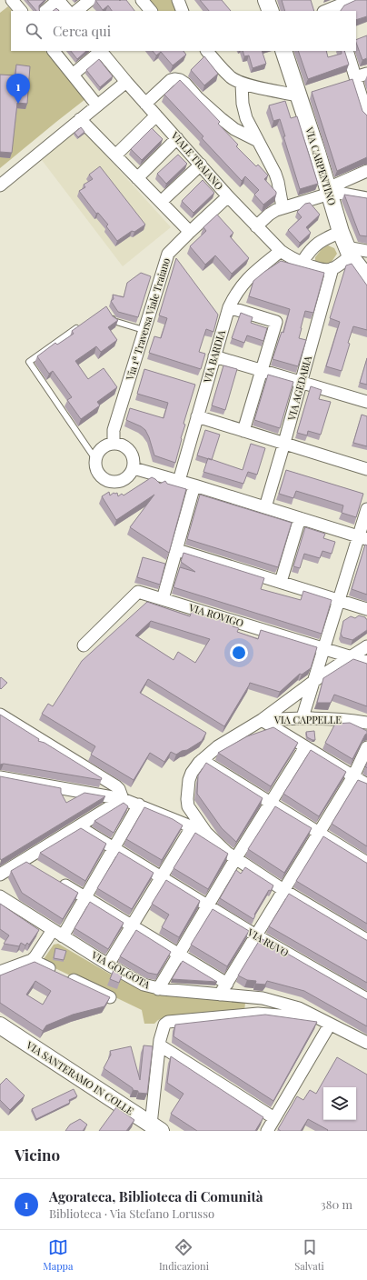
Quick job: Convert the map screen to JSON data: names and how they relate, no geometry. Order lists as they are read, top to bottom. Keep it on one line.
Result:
{"streets":{"street":["VIALE TRAIANO","VIA CARPENTINO","Via 1ª Traversa Viale Traiano","VIA BARDIA","VIA AGEDABIA","VIA ROVIGO","VIA CAPPELLE","VIA RUVO","VIA GOLGOTA","VIA SANTERAMO IN COLLE"]},"crossings":[["VIALE TRAIANO","Via 1ª Traversa Viale Traiano"],["VIALE TRAIANO","VIA BARDIA"],["VIALE TRAIANO","VIA AGEDABIA"]],"page":{"search":"Cerca qui","pins":"1","heading":"Vicino","list":[{"mark":"1","name":"Agorateca, Biblioteca di Comunità","note":"Biblioteca · Via Stefano Lorusso","value":"380 m"}],"nav":["Mappa","Indicazioni","Salvati"]}}
